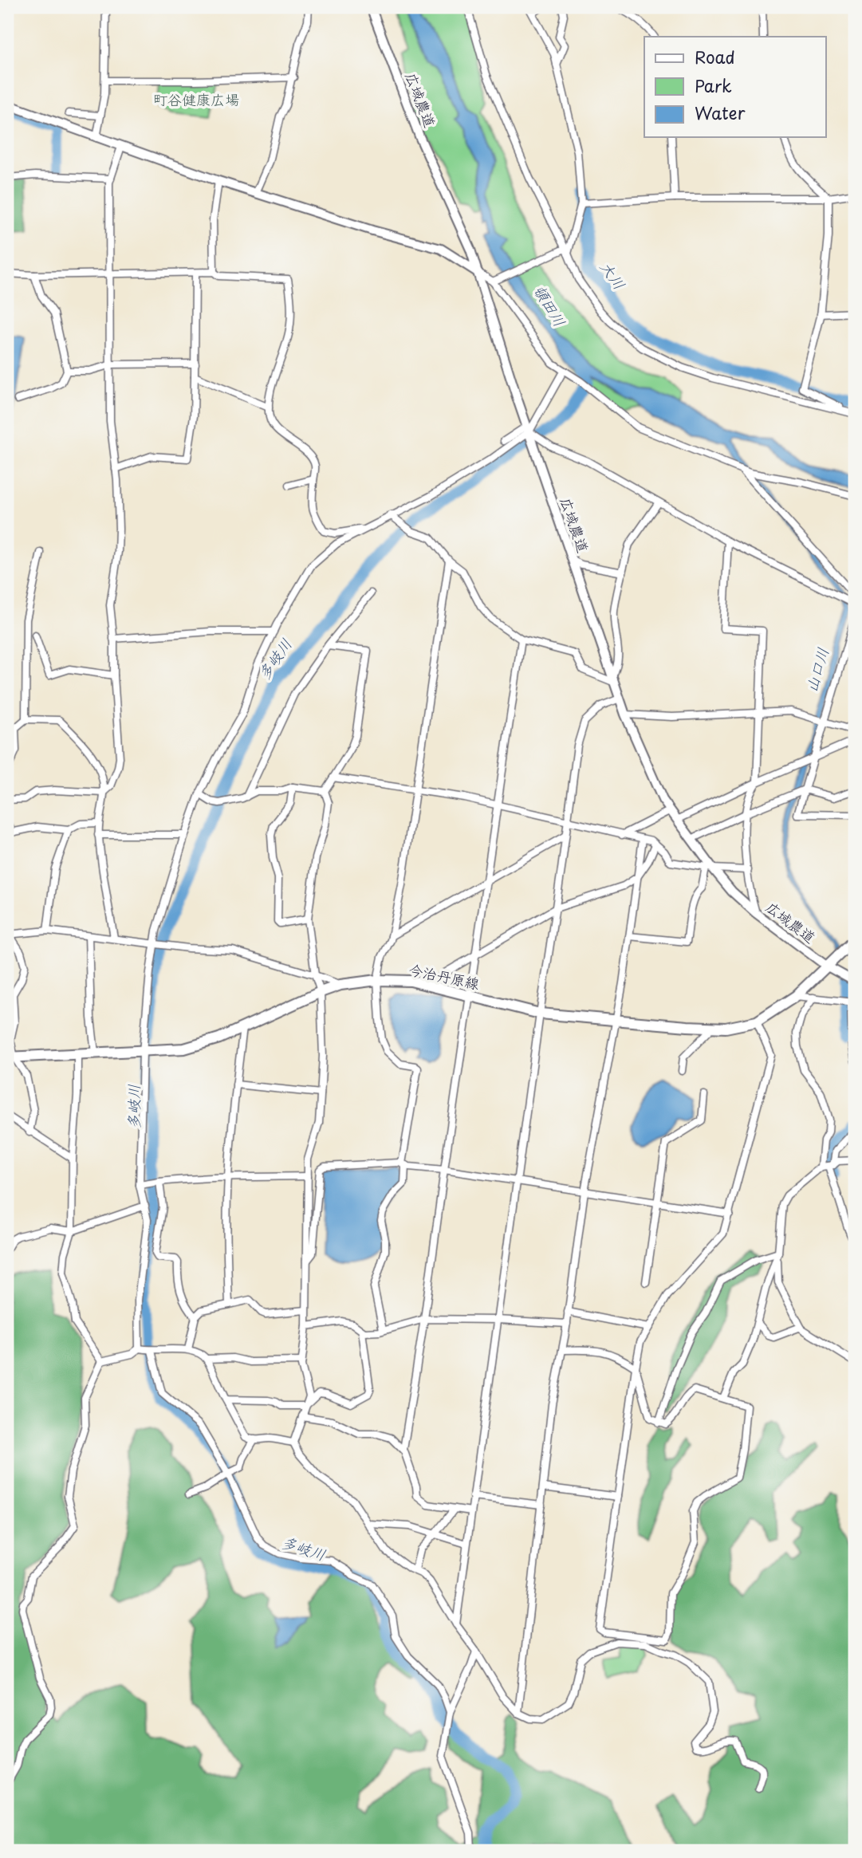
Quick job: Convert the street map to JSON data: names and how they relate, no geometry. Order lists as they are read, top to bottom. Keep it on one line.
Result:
{"streets":{"main road":["今治丹原線"],"street":["広域農道"]},"crossings":[["広域農道","今治丹原線"]],"water":["大川","頓田川","多岐川","山口川"],"parks":["町谷健康広場"],"legend":["Road","Park","Water"]}
